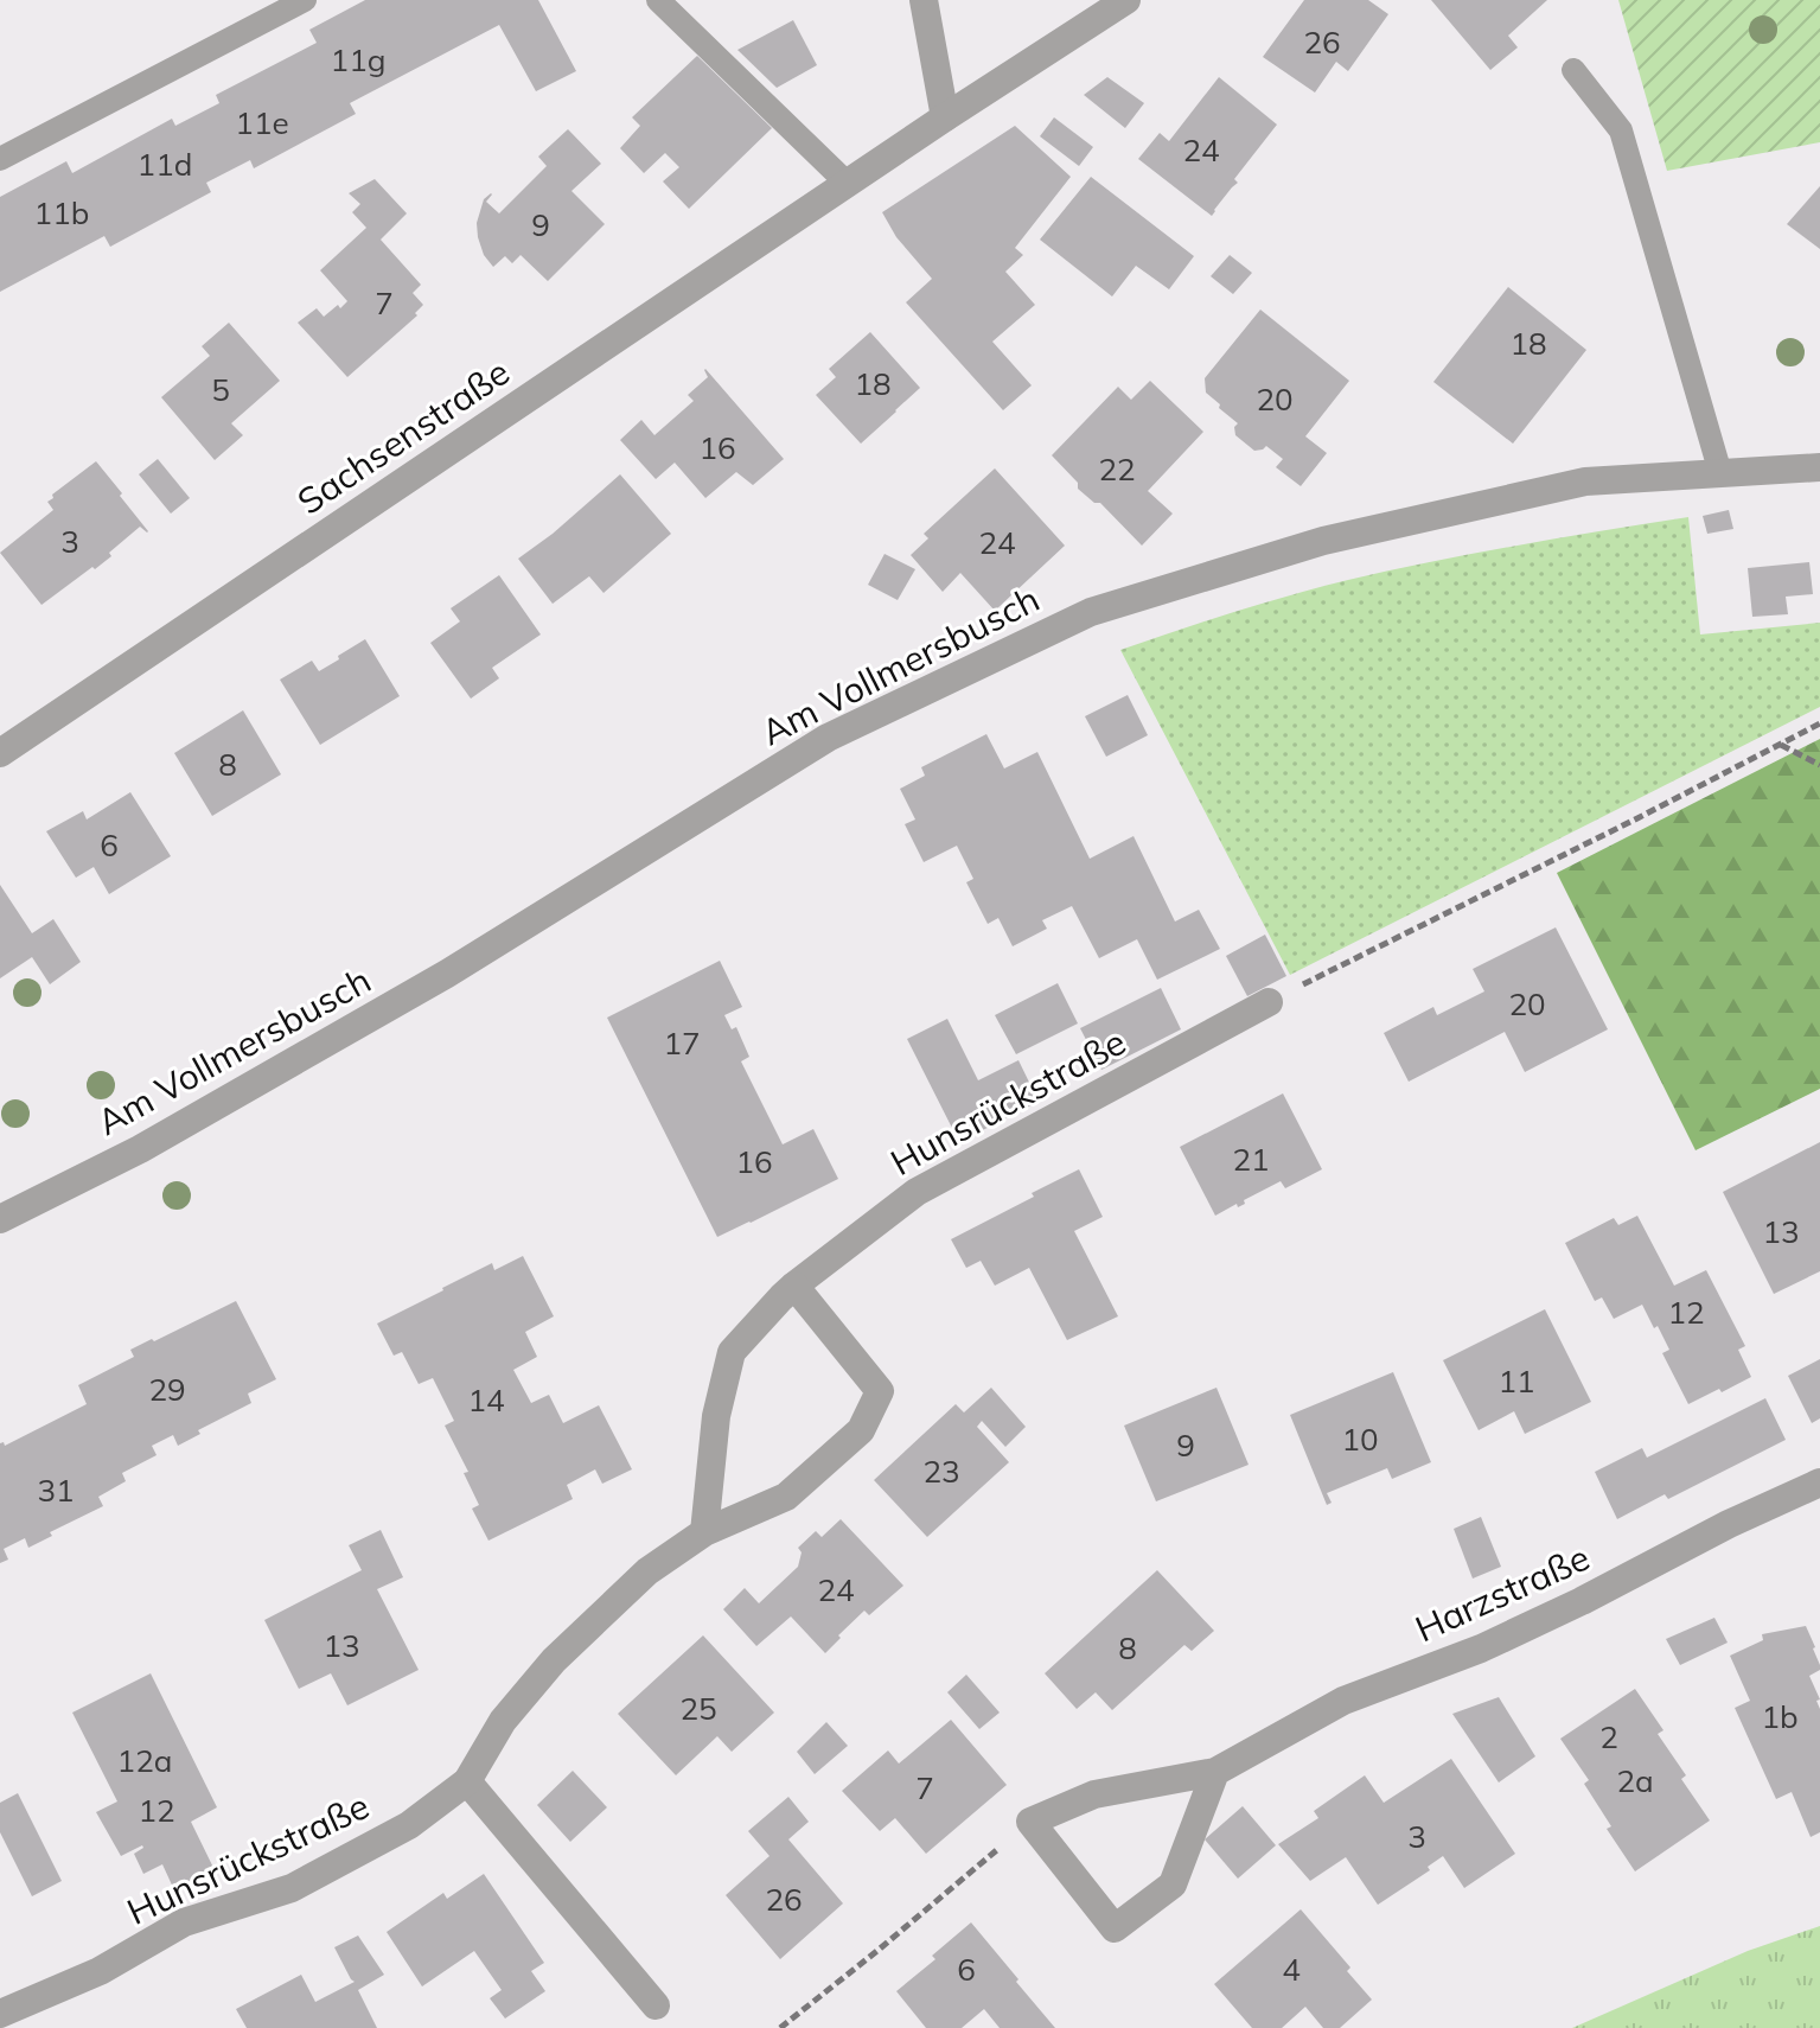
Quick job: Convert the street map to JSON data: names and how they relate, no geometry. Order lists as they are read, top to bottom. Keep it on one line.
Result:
{"streets":{"street":["Sachsenstraße","Am Vollmersbusch","Hunsrückstraße","Harzstraße"]},"house_numbers":["26","11g","11e","24","11d","11b","9","7","18","18","5","20","16","22","3","24","8","6","20","17","21","16","13","12","11","29","14","10","9","23","31","24","13","8","25","1b","2","12a","2a","7","12","3","26","6","4"]}
